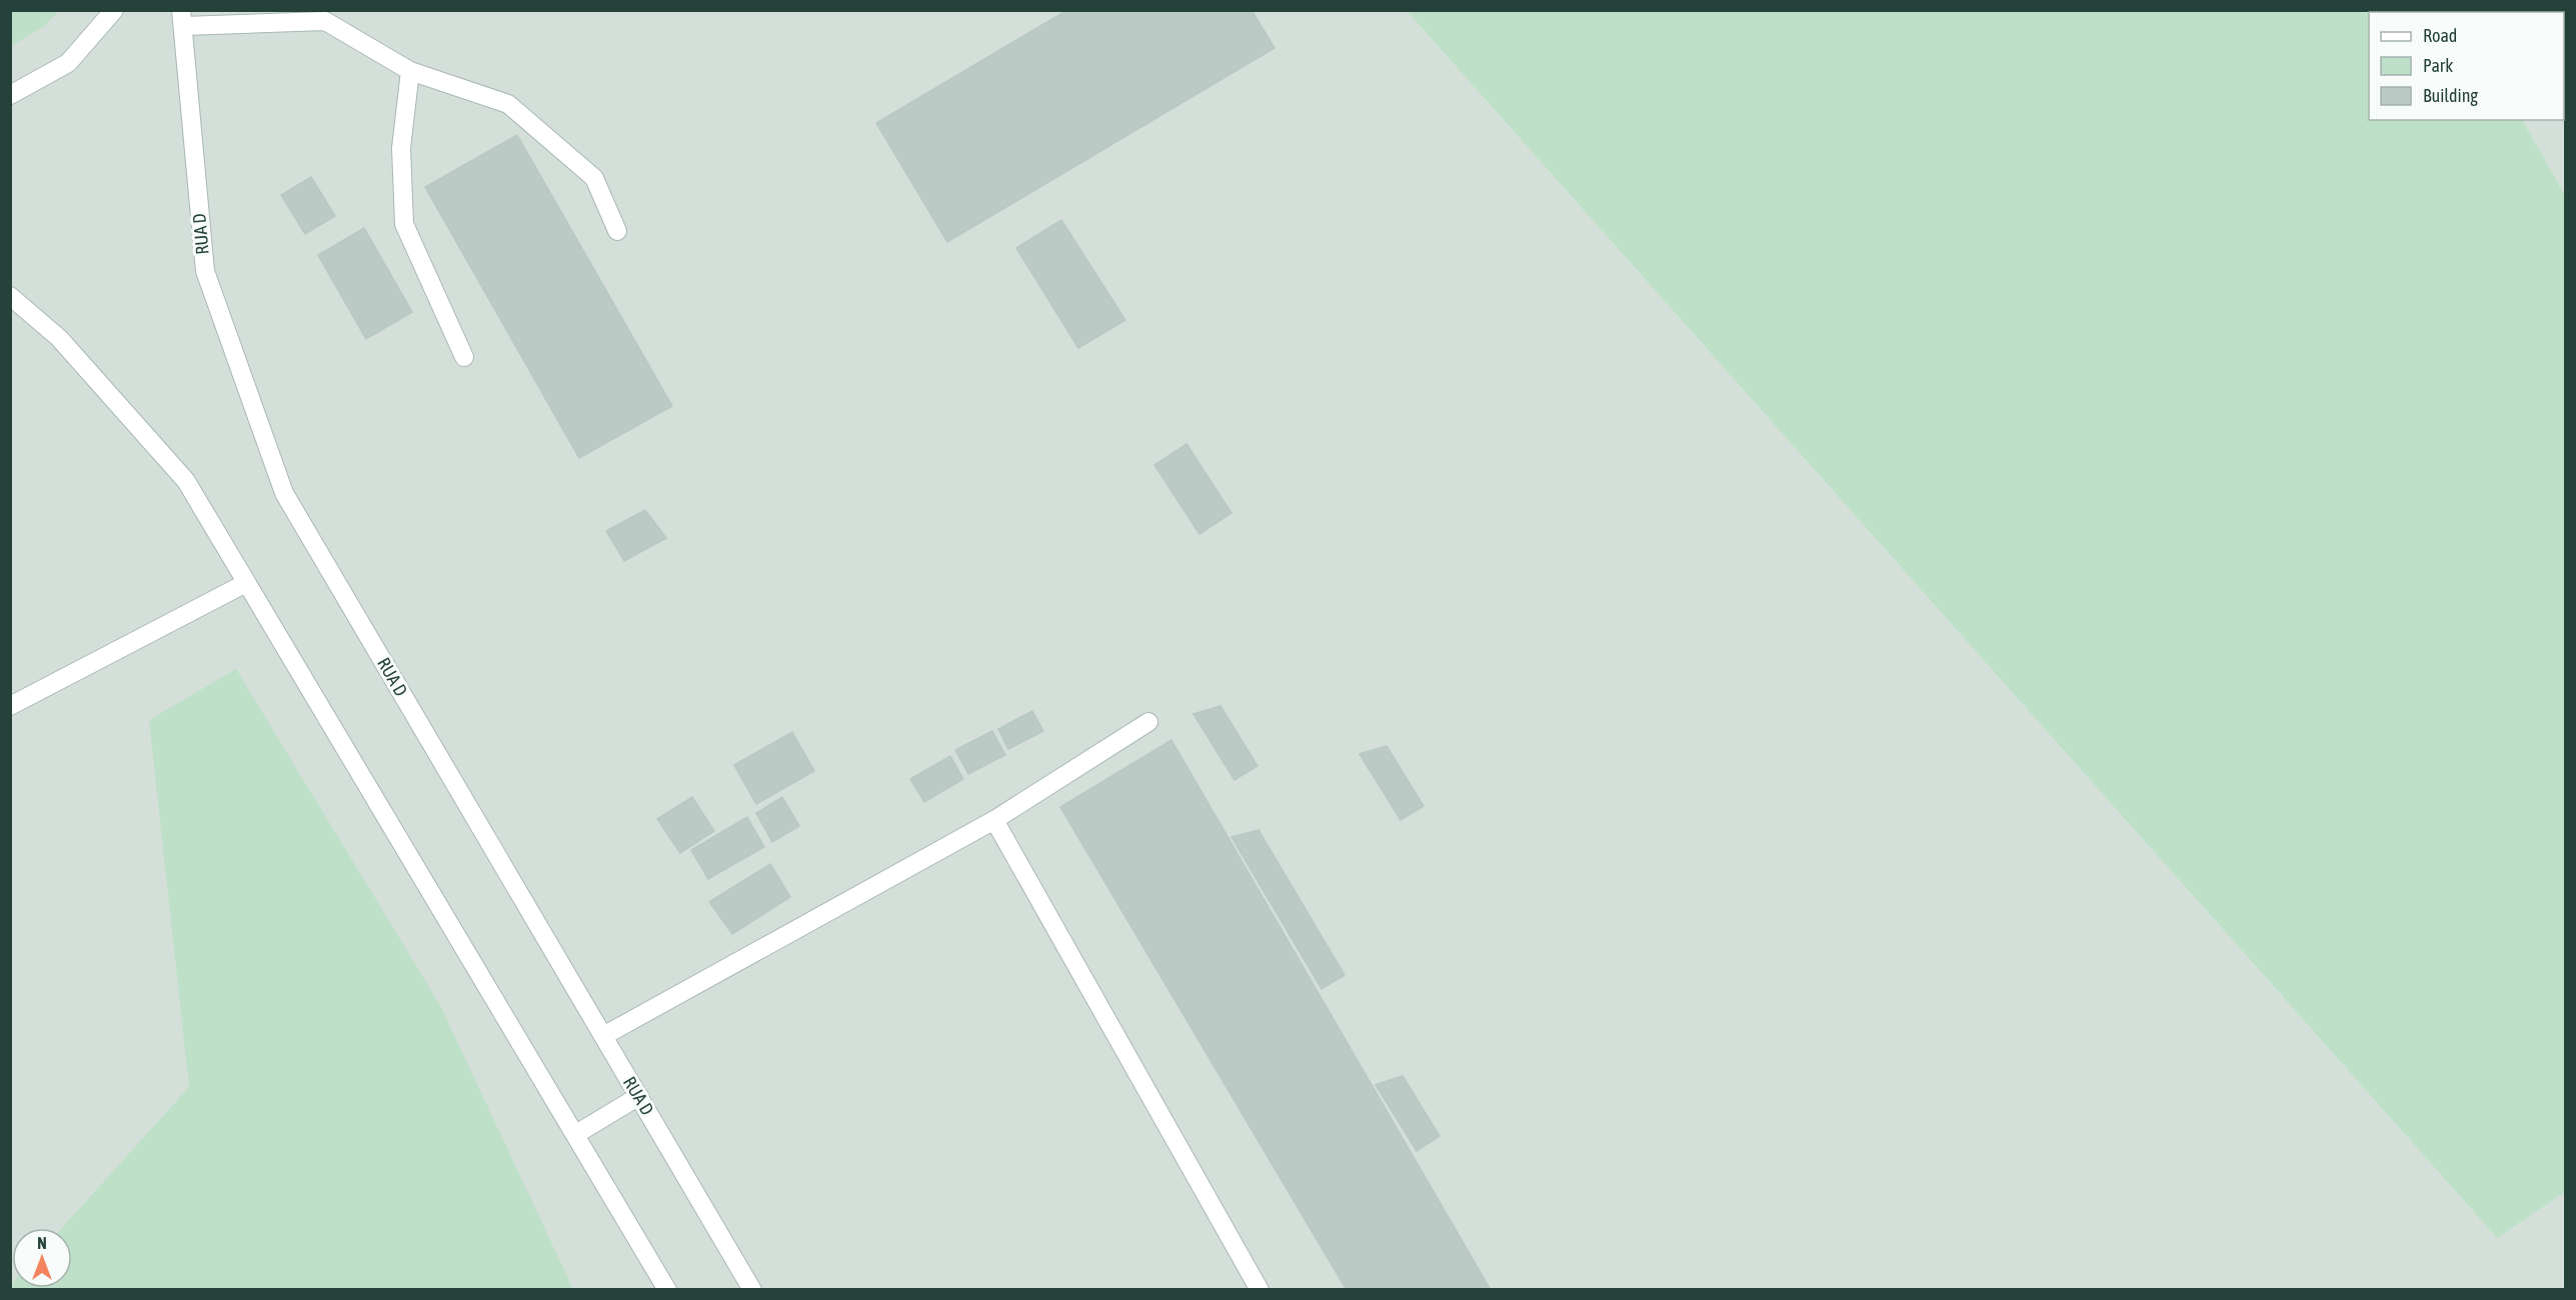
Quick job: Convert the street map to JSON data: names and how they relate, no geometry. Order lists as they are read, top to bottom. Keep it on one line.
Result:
{"streets":{"street":["RUA D"]},"legend":["Road","Park","Building"],"north":"top"}
